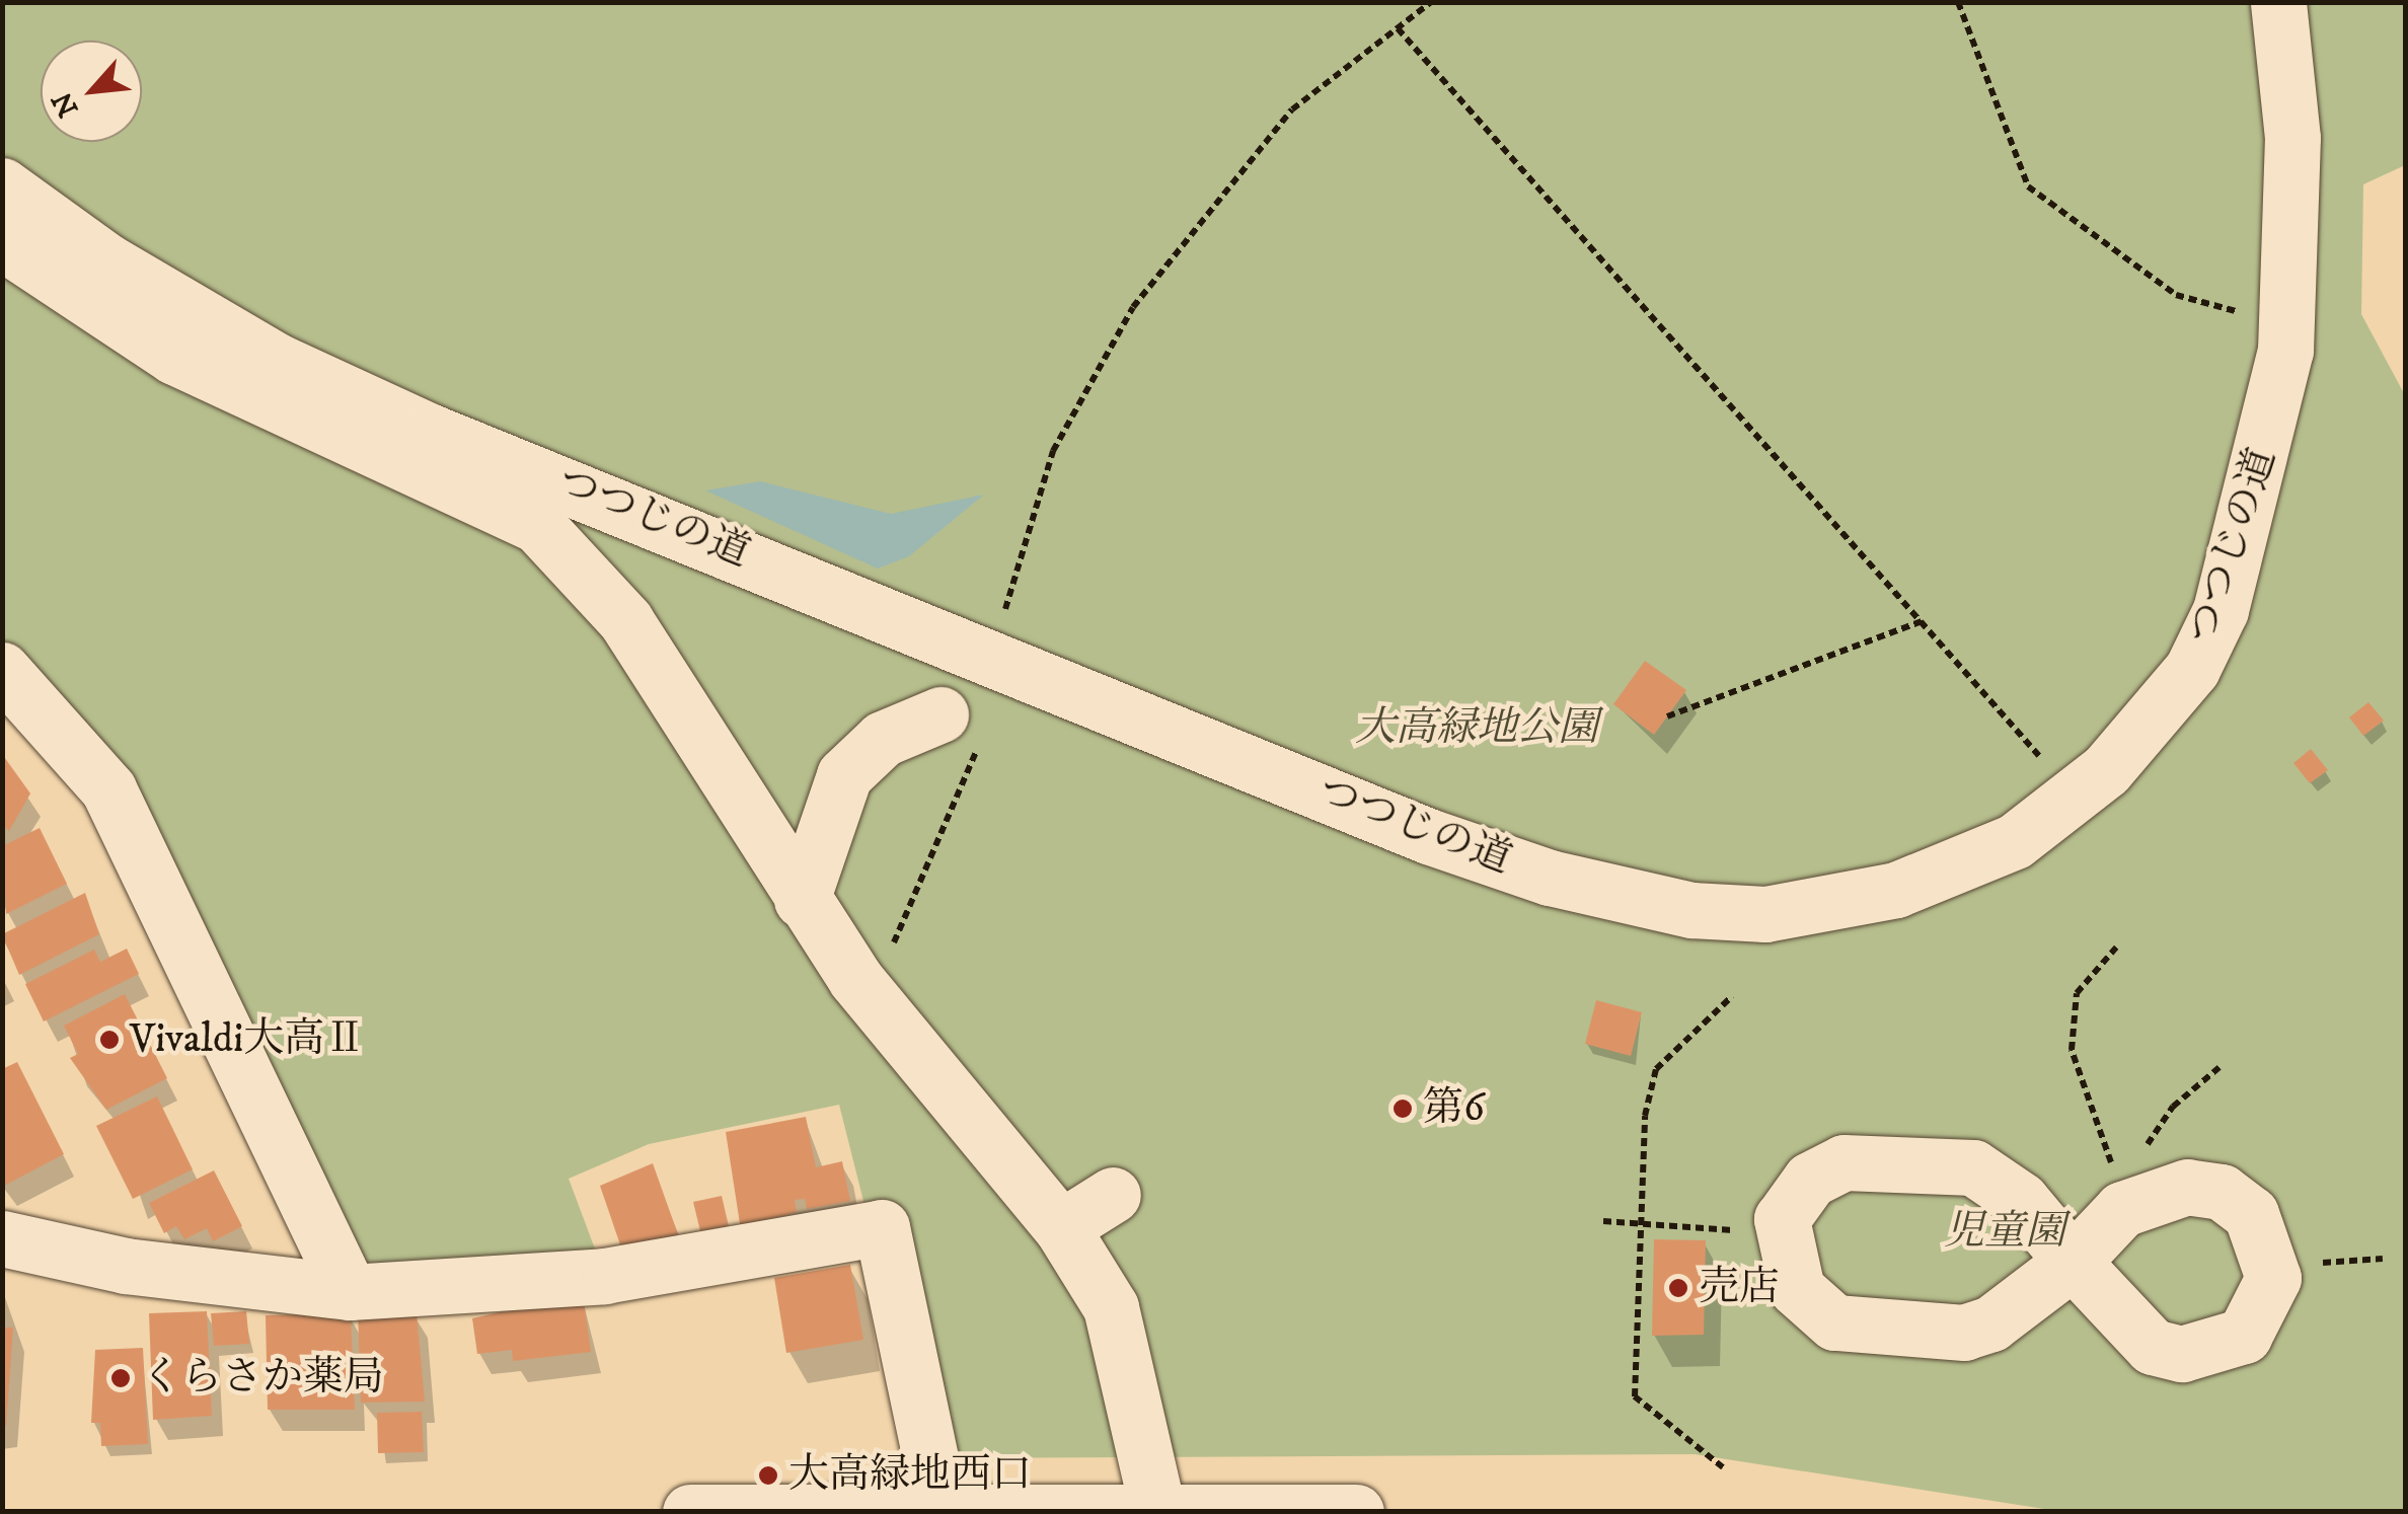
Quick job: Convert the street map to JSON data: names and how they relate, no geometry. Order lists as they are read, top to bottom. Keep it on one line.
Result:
{"streets":{"street":["つつじの道"]},"parks":["大高緑地公園","児童園"],"places":["Vivaldi大高Ⅱ","第6","売店","くらさか薬局","大高緑地西口"],"north":"bottom left"}
